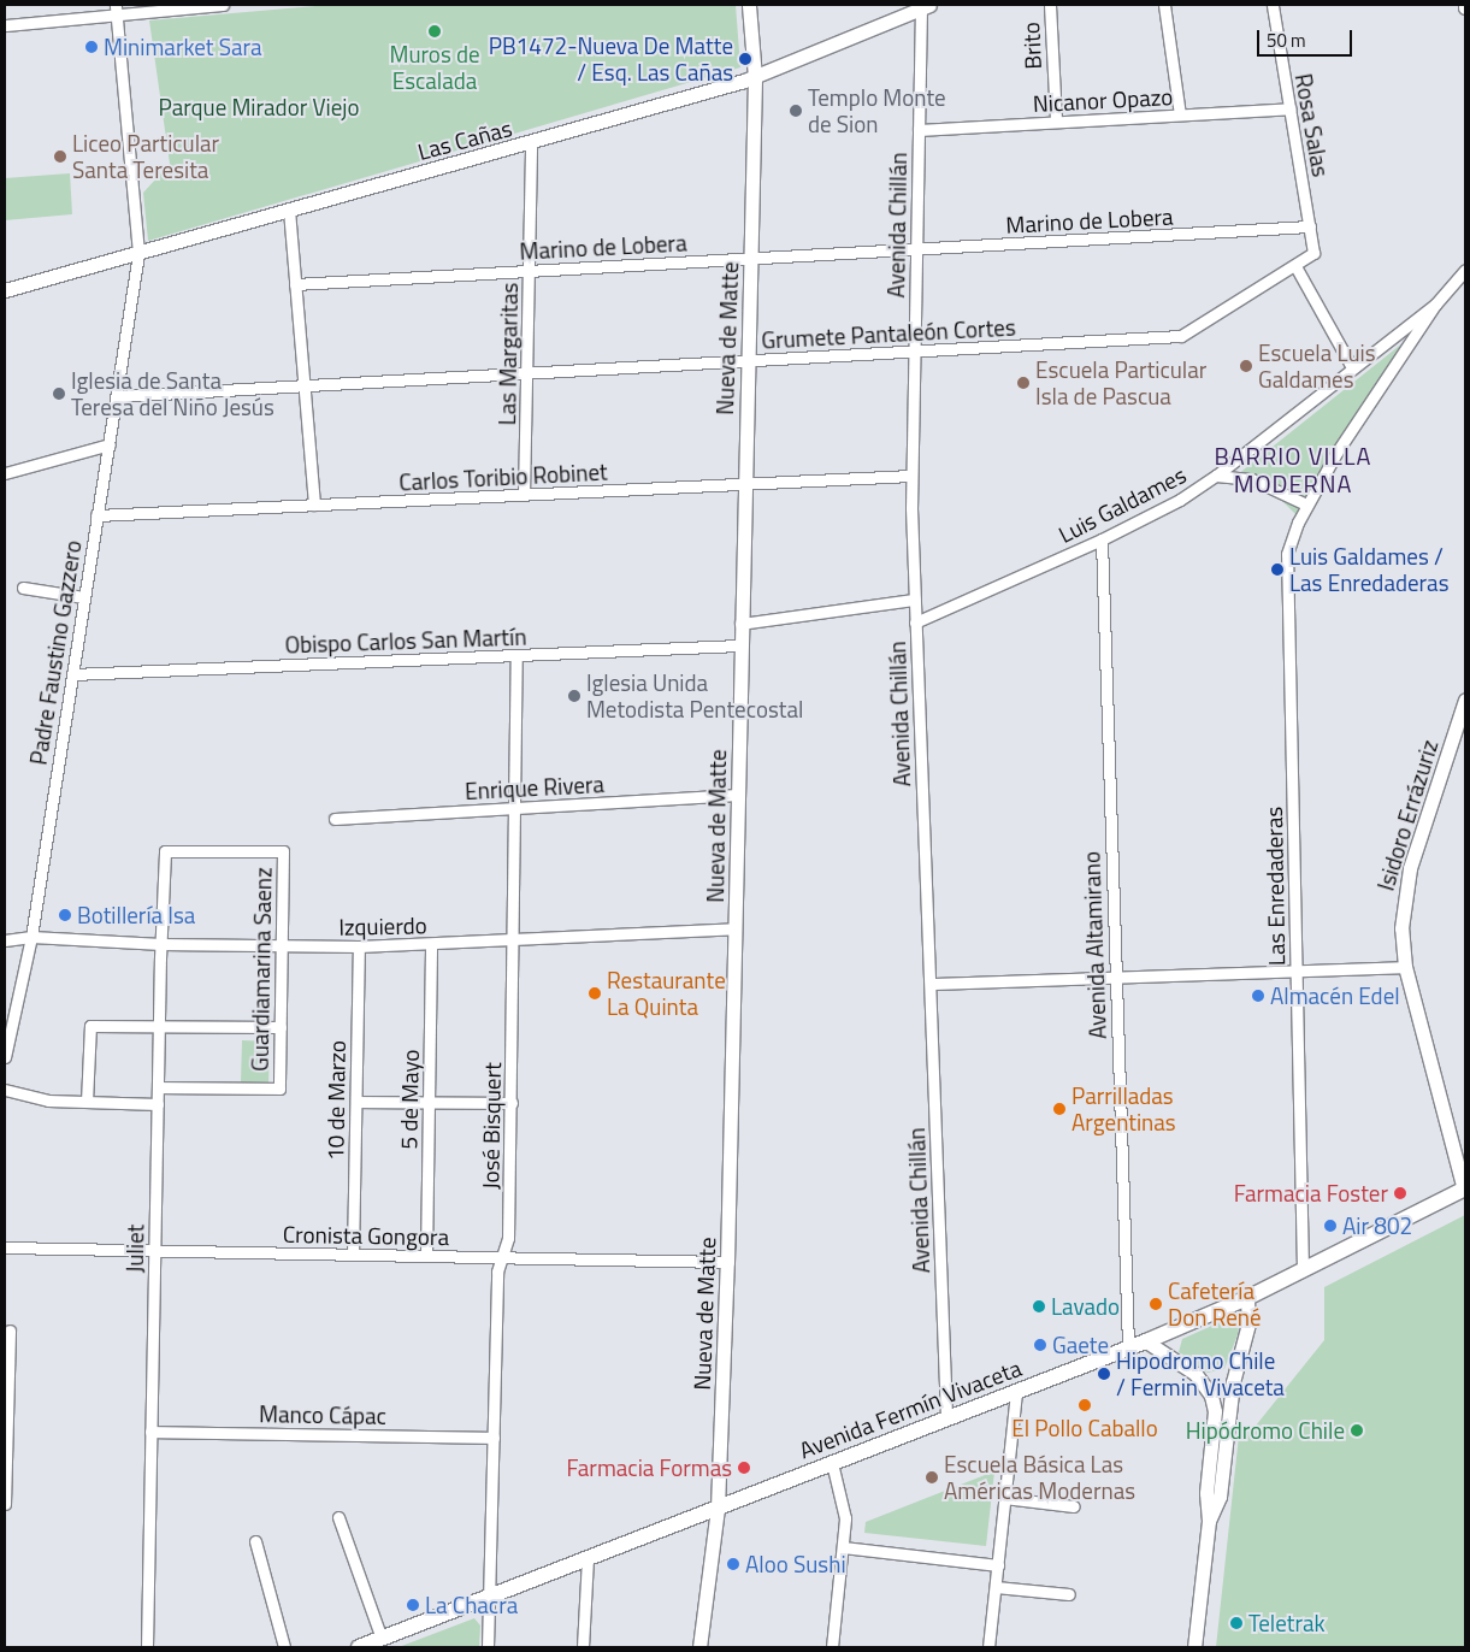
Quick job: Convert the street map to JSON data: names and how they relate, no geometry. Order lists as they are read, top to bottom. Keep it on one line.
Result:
{"streets":{"main road":["Avenida Fermín Vivaceta"],"street":["Brito","Nicanor Opazo","Rosa Salas","Las Cañas","Marino de Lobera","Avenida Chillán","Grumete Pantaleón Cortes","Nueva de Matte","Las Margaritas","Carlos Toribio Robinet","Luis Galdames","Obispo Carlos San Martín","Padre Faustino Gazzero","Enrique Rivera","Isidoro Errázuriz","Las Enredaderas","Izquierdo","Avenida Altamirano","Guardiamarina Saenz","5 de Mayo","10 de Marzo","José Bisquert","Cronista Gongora","Juliet","Manco Cápac"]},"crossings":[["Brito","Nicanor Opazo"],["Nicanor Opazo","Rosa Salas"],["Nicanor Opazo","Avenida Chillán"],["Rosa Salas","Marino de Lobera"],["Rosa Salas","Grumete Pantaleón Cortes"],["Las Cañas","Avenida Chillán"],["Las Cañas","Nueva de Matte"],["Las Cañas","Las Margaritas"],["Las Cañas","Padre Faustino Gazzero"],["Marino de Lobera","Avenida Chillán"],["Marino de Lobera","Nueva de Matte"],["Marino de Lobera","Las Margaritas"],["Avenida Chillán","Grumete Pantaleón Cortes"],["Avenida Chillán","Carlos Toribio Robinet"],["Avenida Chillán","Luis Galdames"],["Avenida Chillán","Avenida Fermín Vivaceta"],["Grumete Pantaleón Cortes","Nueva de Matte"],["Grumete Pantaleón Cortes","Las Margaritas"],["Grumete Pantaleón Cortes","Padre Faustino Gazzero"],["Nueva de Matte","Carlos Toribio Robinet"],["Nueva de Matte","Obispo Carlos San Martín"],["Nueva de Matte","Enrique Rivera"],["Nueva de Matte","Izquierdo"],["Nueva de Matte","Cronista Gongora"],["Nueva de Matte","Avenida Fermín Vivaceta"],["Las Margaritas","Carlos Toribio Robinet"],["Carlos Toribio Robinet","Padre Faustino Gazzero"],["Luis Galdames","Las Enredaderas"],["Luis Galdames","Avenida Altamirano"],["Obispo Carlos San Martín","Padre Faustino Gazzero"],["Obispo Carlos San Martín","José Bisquert"],["Padre Faustino Gazzero","Izquierdo"],["Enrique Rivera","José Bisquert"],["Isidoro Errázuriz","Avenida Fermín Vivaceta"],["Las Enredaderas","Avenida Fermín Vivaceta"],["Izquierdo","Guardiamarina Saenz"],["Izquierdo","5 de Mayo"],["Izquierdo","10 de Marzo"],["Izquierdo","José Bisquert"],["Izquierdo","Juliet"],["Avenida Altamirano","Avenida Fermín Vivaceta"],["Guardiamarina Saenz","Juliet"],["5 de Mayo","Cronista Gongora"],["10 de Marzo","Cronista Gongora"],["José Bisquert","Cronista Gongora"],["José Bisquert","Avenida Fermín Vivaceta"],["José Bisquert","Manco Cápac"],["Cronista Gongora","Juliet"],["Juliet","Manco Cápac"]],"districts":["BARRIO VILLA MODERNA"],"parks":["Parque Mirador Viejo"],"places":["Muros de Escalada","Minimarket Sara","PB1472-Nueva De Matte / Esq. Las Cañas","Templo Monte de Sion","Liceo Particular Santa Teresita","Escuela Luis Galdames","Escuela Particular Isla de Pascua","Iglesia de Santa Teresa del Niño Jesús","Luis Galdames / Las Enredaderas","Iglesia Unida Metodista Pentecostal","Botillería Isa","Restaurante La Quinta","Almacén Edel","Parrilladas Argentinas","Farmacia Foster","Air 802","Cafetería Don René","Lavado","Gaete","Hipodromo Chile / Fermin Vivaceta","El Pollo Caballo","Hipódromo Chile","Farmacia Formas","Escuela Básica Las Américas Modernas","Aloo Sushi","La Chacra","Teletrak"],"scale_bar":"50 m"}
